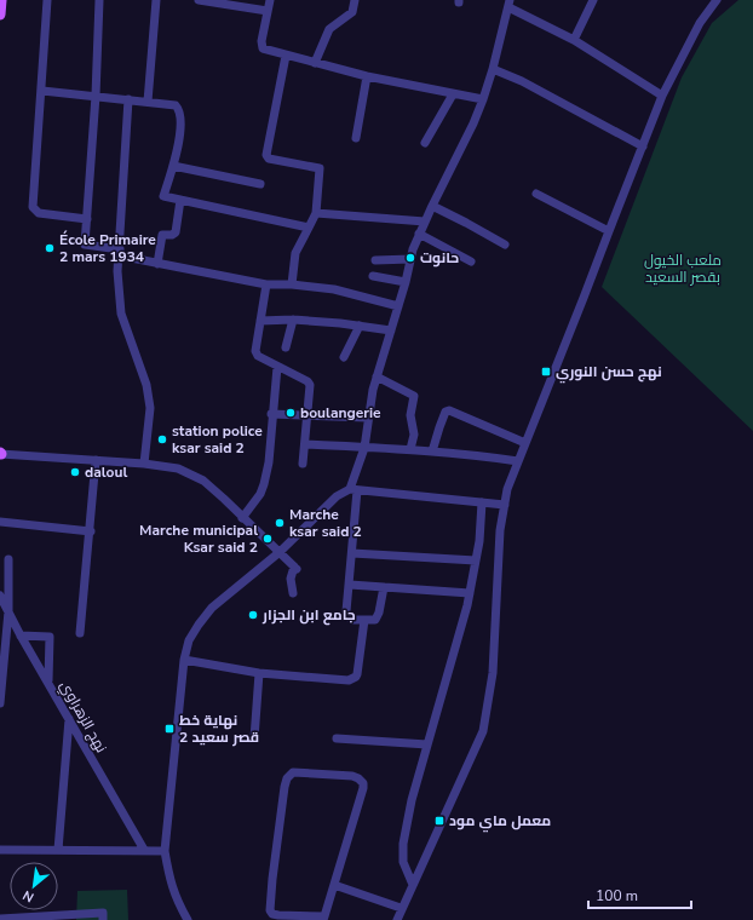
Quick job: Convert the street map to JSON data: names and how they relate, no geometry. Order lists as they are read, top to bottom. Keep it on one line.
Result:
{"streets":{"street":["نهج الزهراوي"]},"parks":["ملعب الخيول بقصر السعيد"],"places":{"other":["École Primaire 2 mars 1934","حانوت","boulangerie","station police ksar said 2","daloul","Marche ksar said 2","Marche municipal Ksar said 2","جامع ابن الجزار"],"transit":["نهج حسن النوري","نهاية خط قصر سعيد 2","معمل ماي مود"]},"scale_bar":"100 m","north":"bottom left"}
